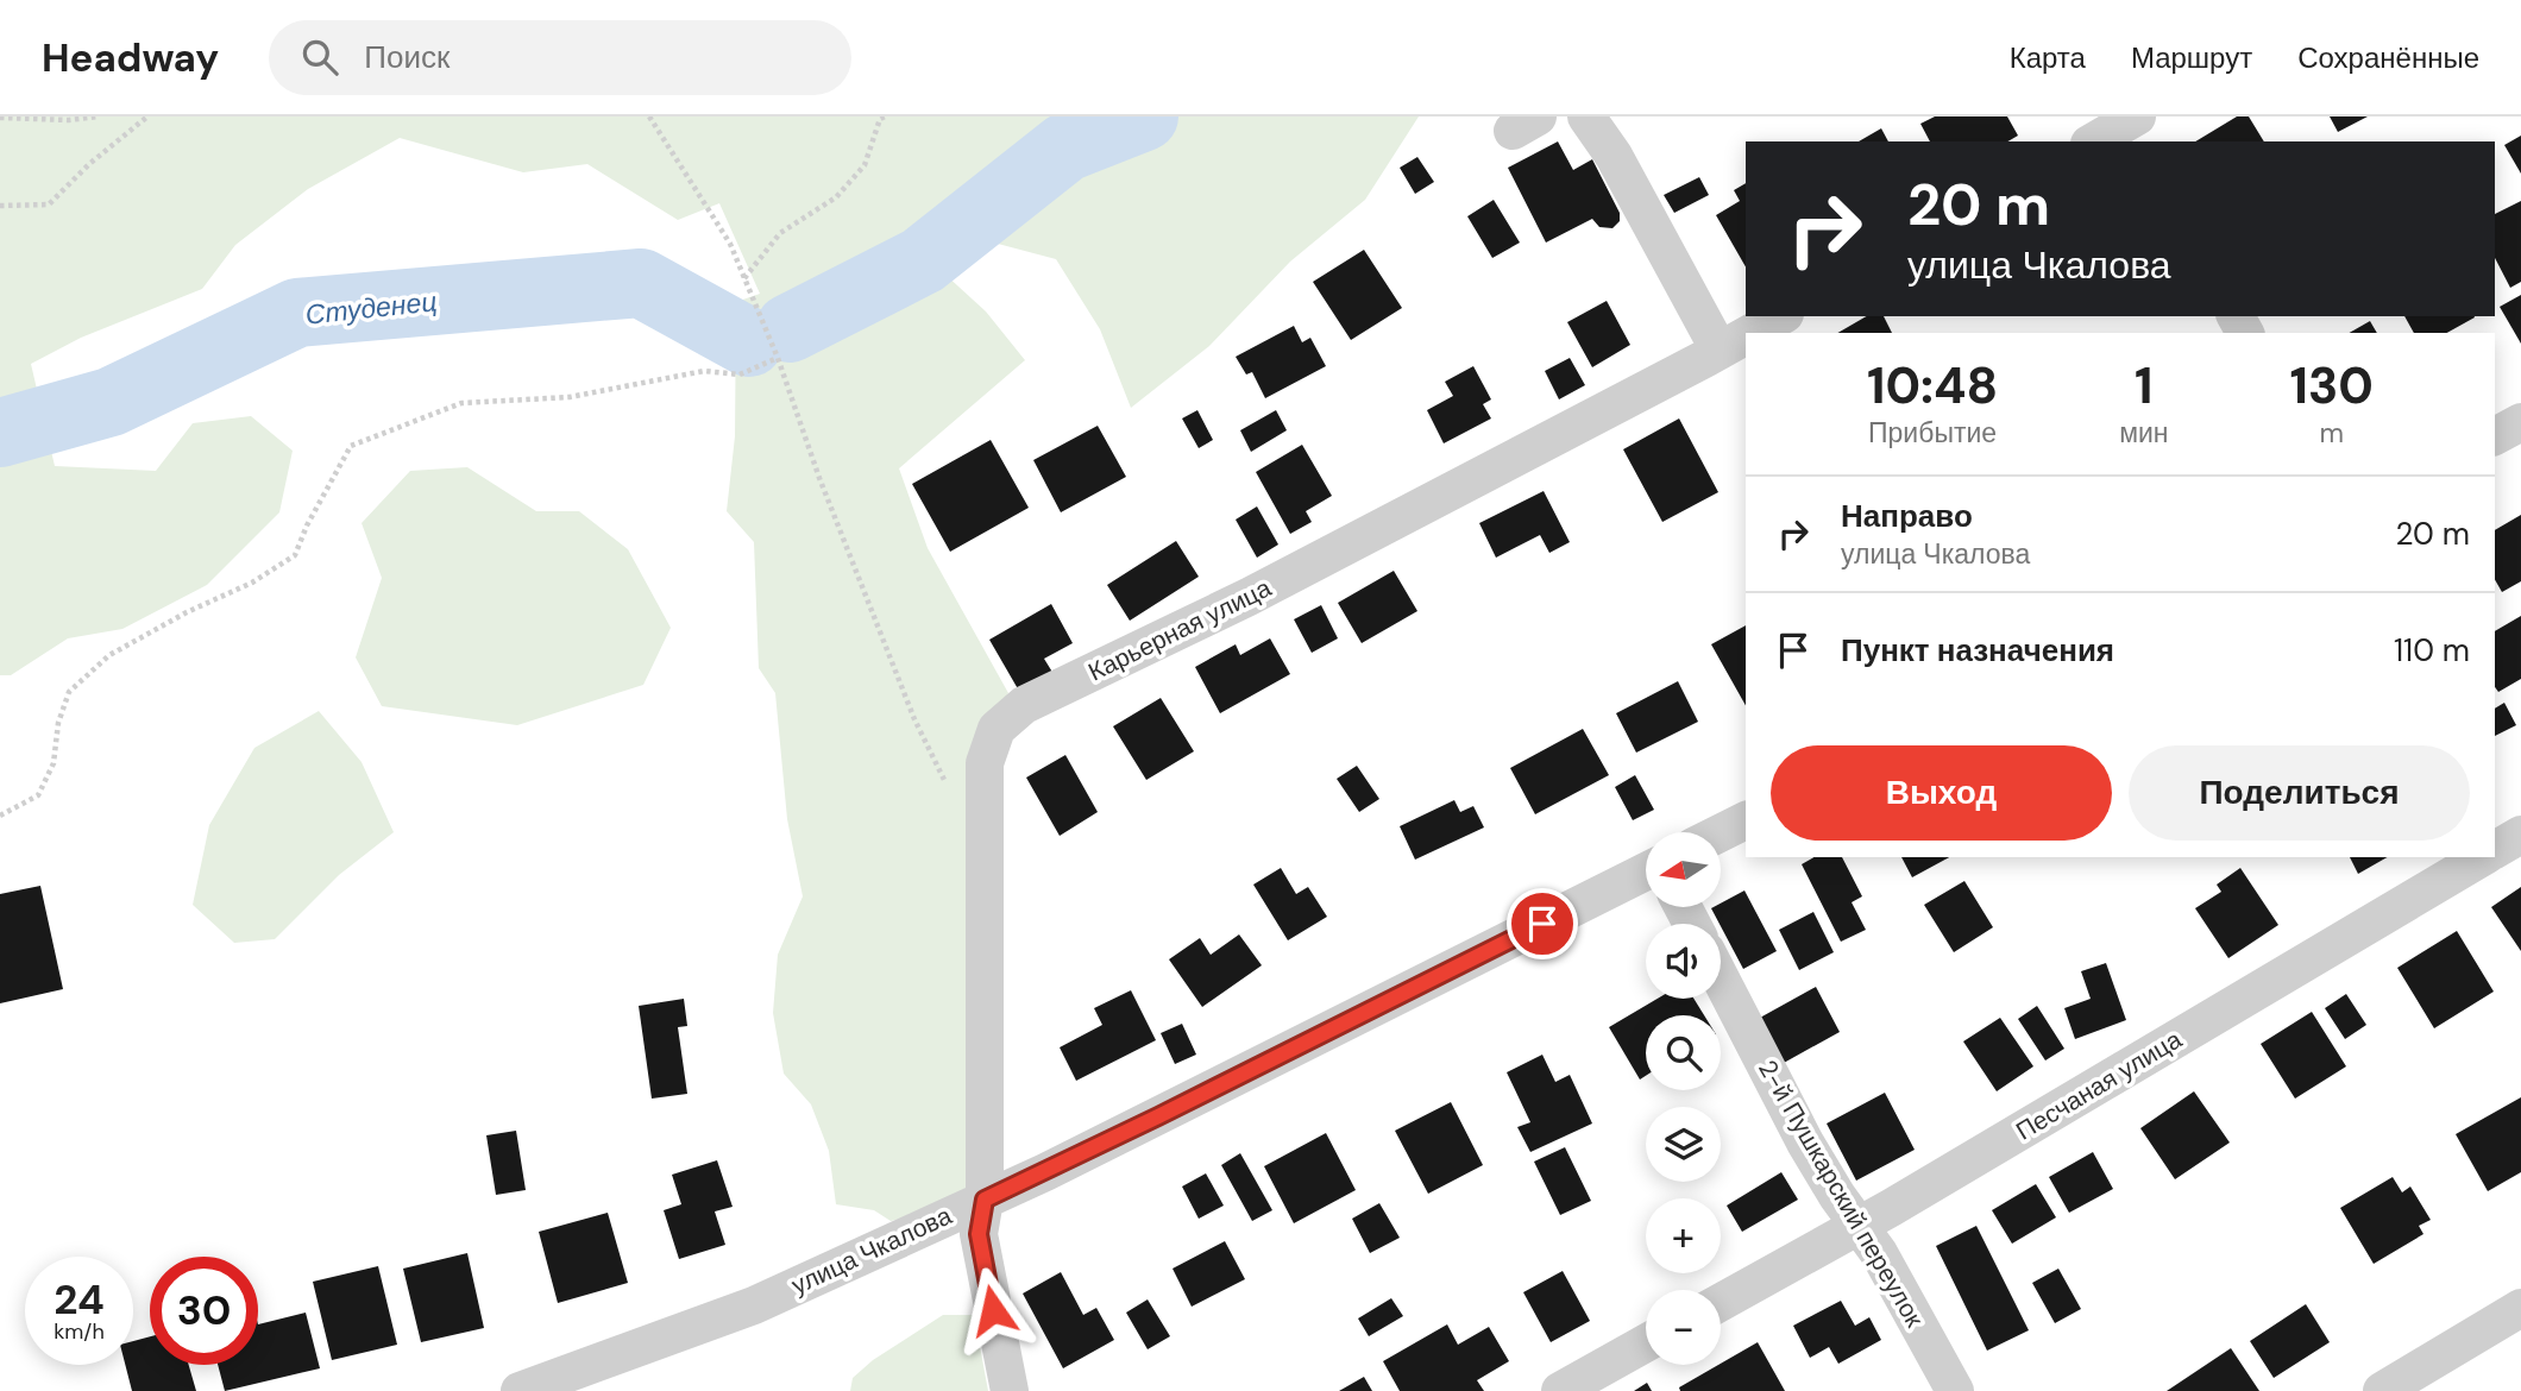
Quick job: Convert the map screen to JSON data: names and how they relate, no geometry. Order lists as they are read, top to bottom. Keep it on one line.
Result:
{"streets":{"street":["Карьерная улица","Песчаная улица","2-й Пушкарский переулок","улица Чкалова"]},"crossings":[["Карьерная улица","улица Чкалова"],["Песчаная улица","2-й Пушкарский переулок"]],"water":["Студенец"],"north":"left","page":{"header":"Headway","search":"Поиск","nav":["Карта","Маршрут","Сохранённые"],"turn":["20 m","улица Чкалова"],"eta":["10:48","Прибытие","1","мин","130","m"],"list":[{"name":"Направо","note":"улица Чкалова","value":"20 m"},{"name":"Пункт назначения","value":"110 m"}],"buttons":["Выход","Поделиться"],"map_buttons":["+","−"],"speed":"24 km/h","limit":"30"}}
